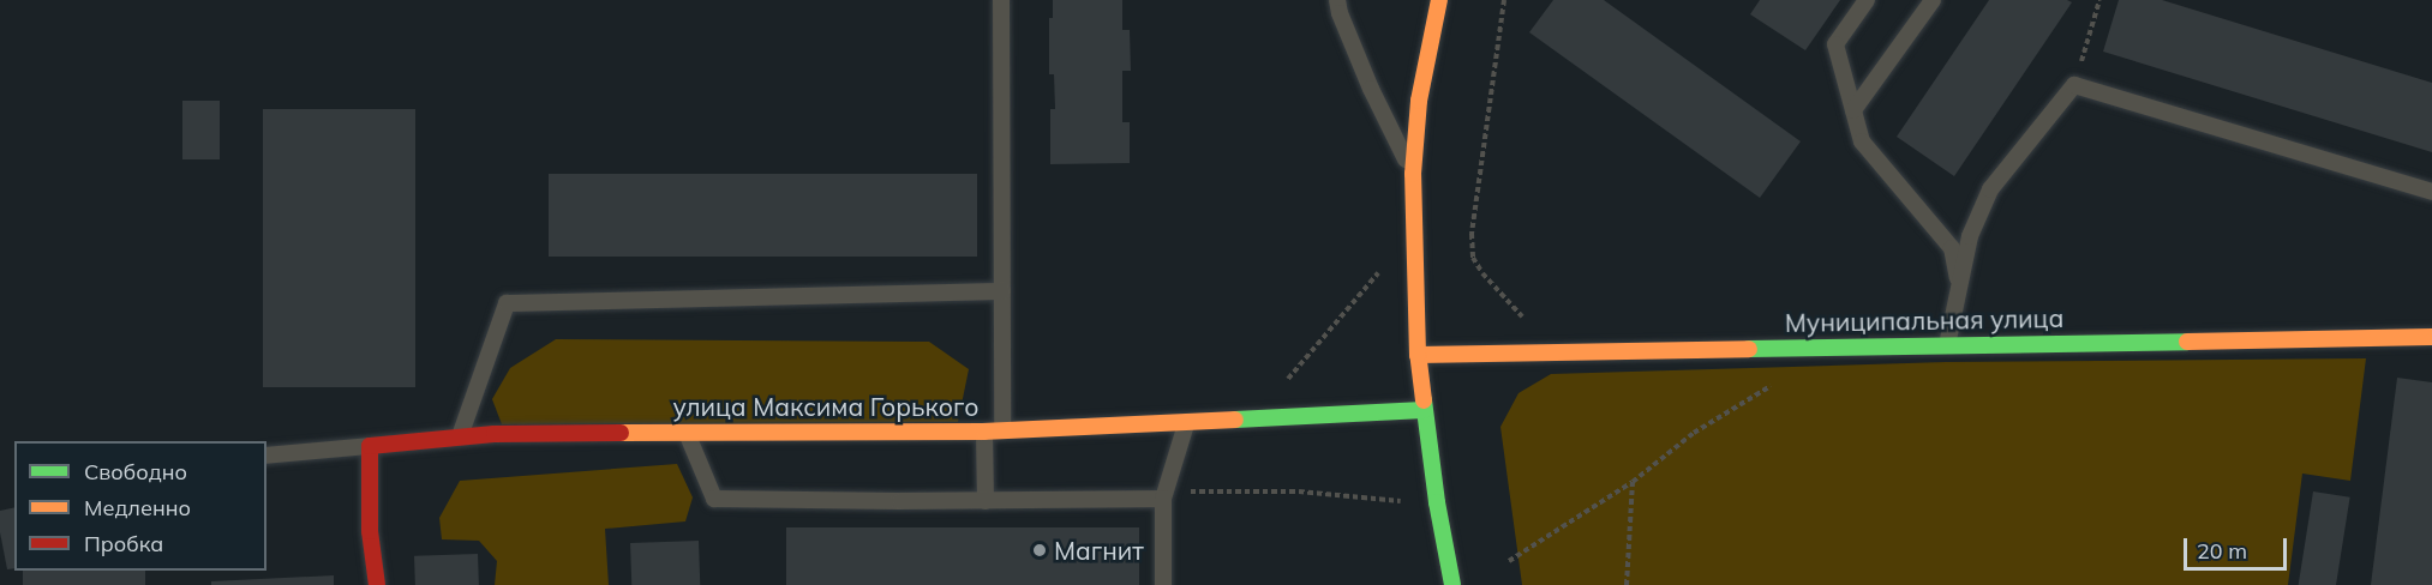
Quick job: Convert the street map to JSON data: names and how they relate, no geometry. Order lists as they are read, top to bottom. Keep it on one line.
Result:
{"streets":{"street":["Муниципальная улица","улица Максима Горького"]},"places":["Магнит"],"legend":["Свободно","Медленно","Пробка"],"scale_bar":"20 m"}
